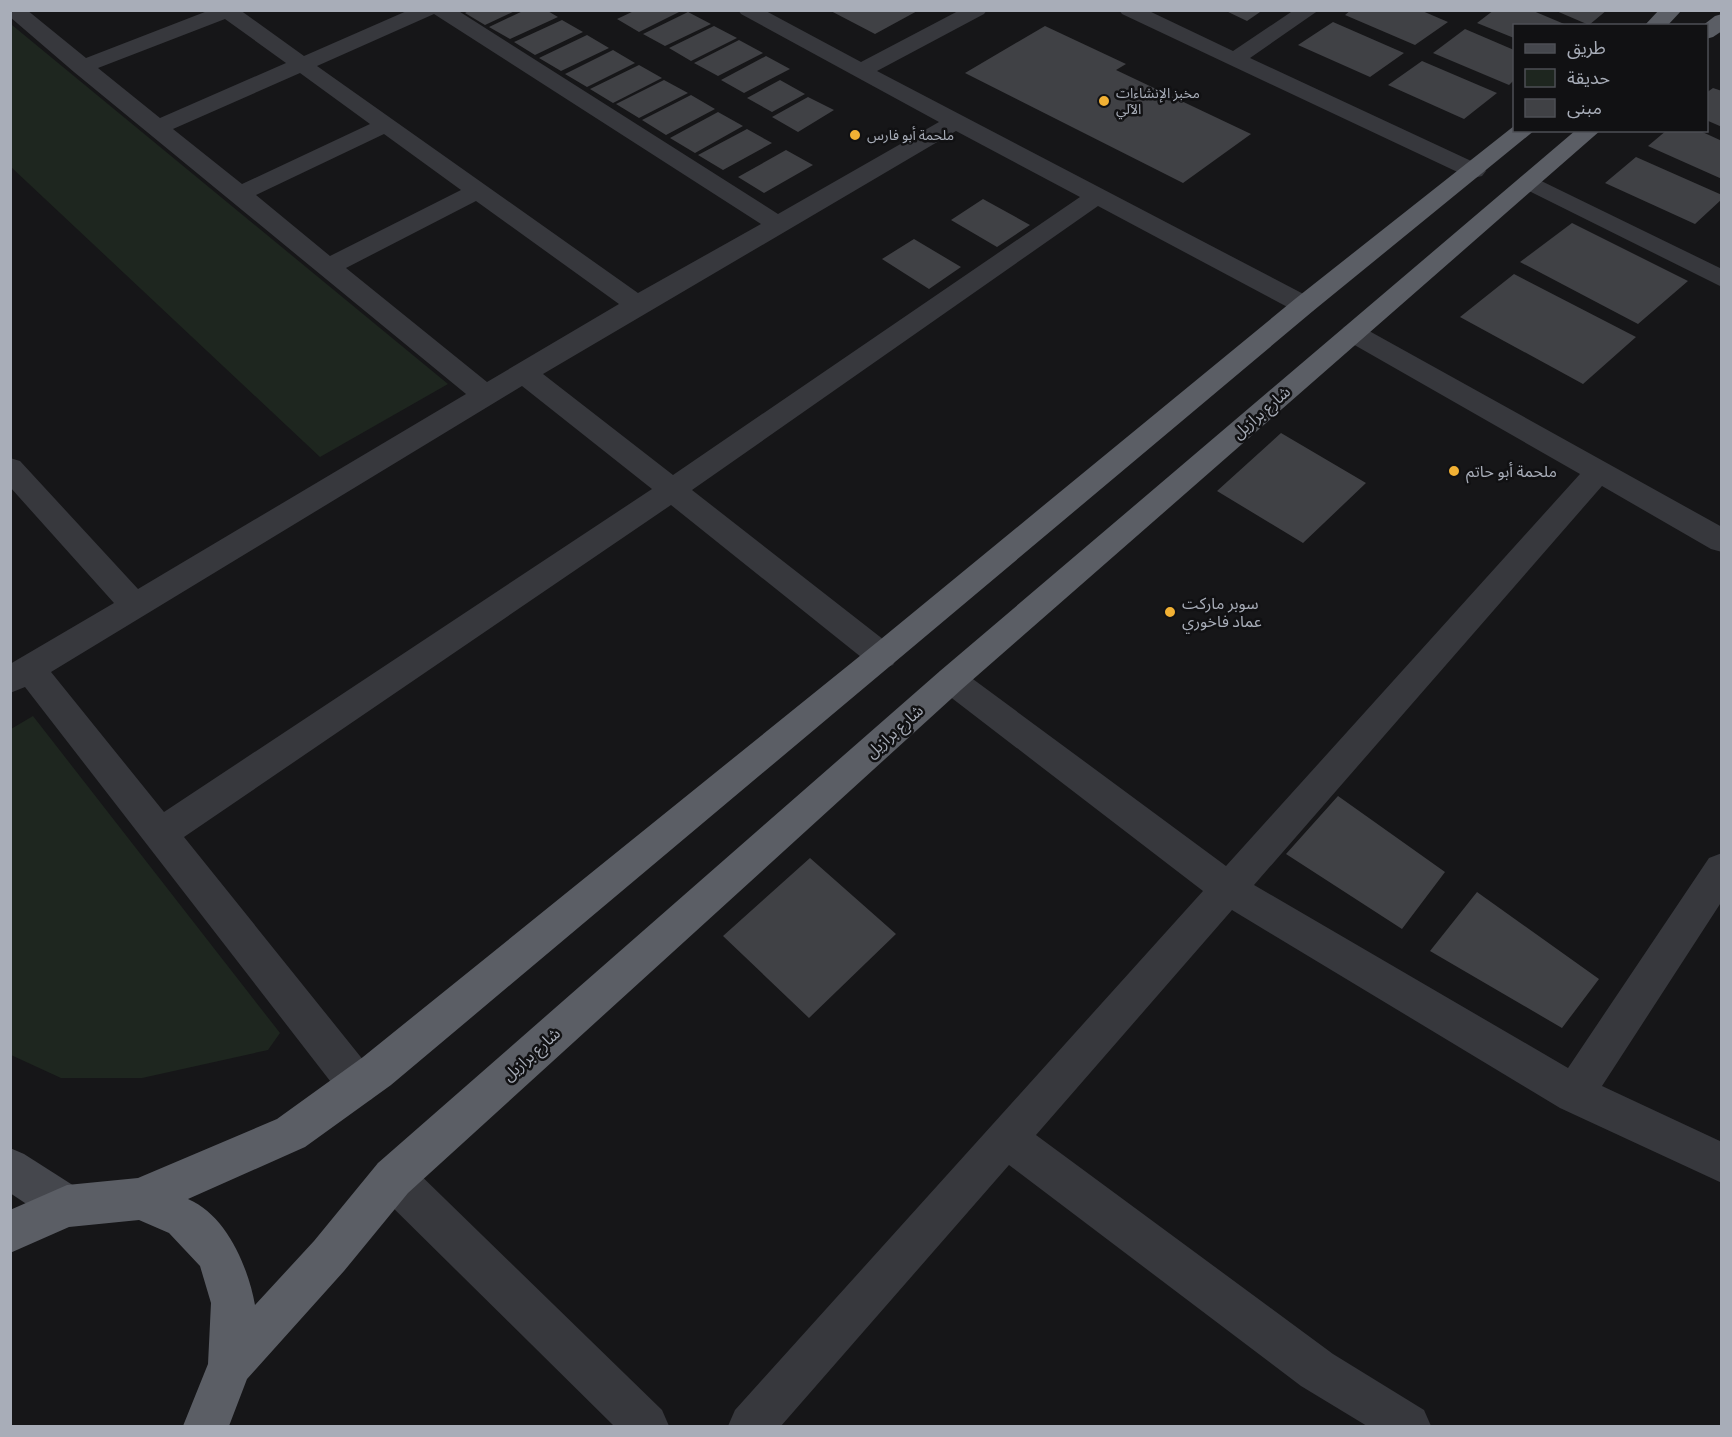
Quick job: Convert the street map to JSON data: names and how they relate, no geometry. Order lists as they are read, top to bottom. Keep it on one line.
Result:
{"streets":{"highway":["شارع برازيل"]},"places":["مخبز الإنشاءات الآلي","ملحمة أبو فارس","ملحمة أبو حاتم","سوبر ماركت عماد فاخوري"],"legend":["طريق","حديقة","مبنى"]}
